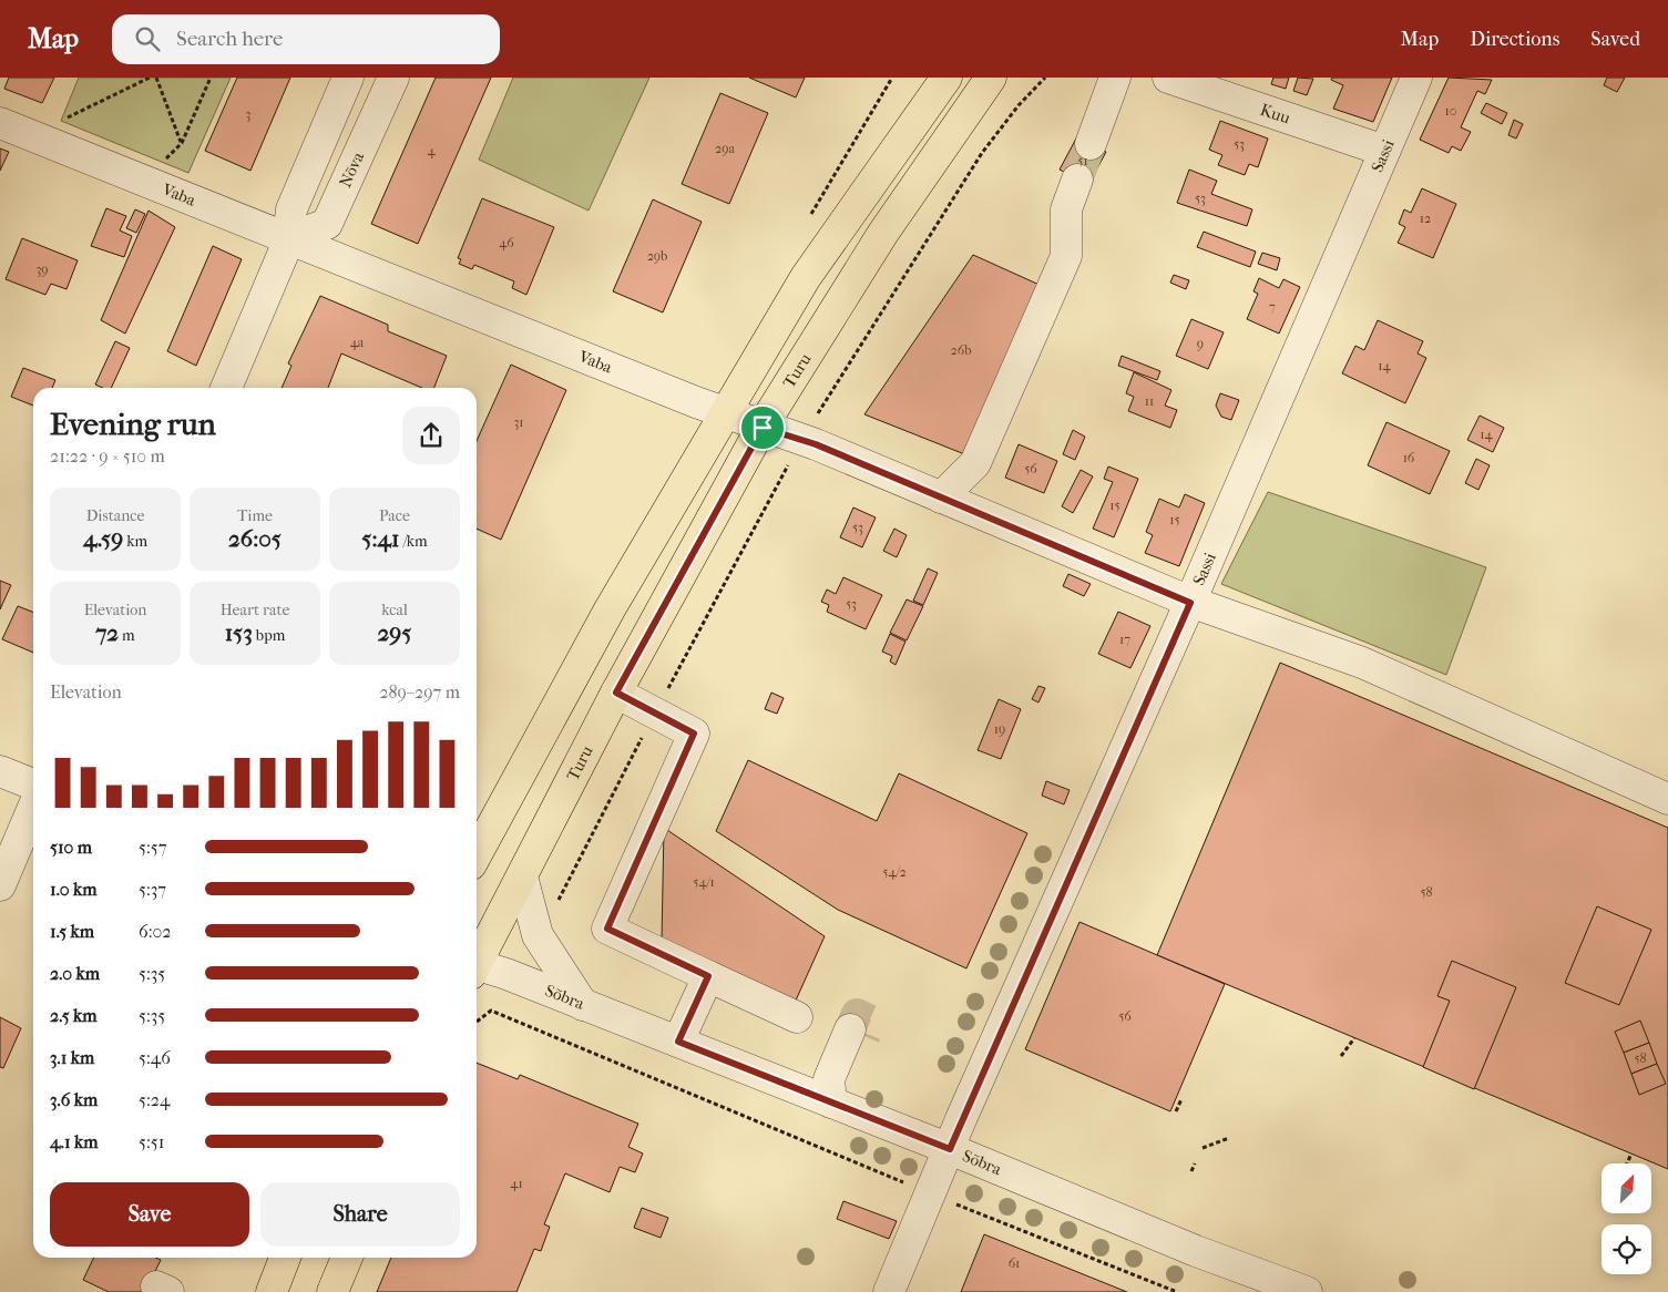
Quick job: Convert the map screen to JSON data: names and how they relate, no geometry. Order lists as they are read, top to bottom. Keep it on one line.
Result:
{"streets":{"main road":["Turu"],"street":["Kuu","Sassi","Nõva","Vaba","Sõbra"]},"crossings":[["Kuu","Sassi"],["Sassi","Vaba"],["Sassi","Sõbra"],["Nõva","Vaba"],["Vaba","Turu"]],"house_numbers":["10","3","53","29a","4","51","53","12","46","29b","39","7","4a","9","26b","14","11","31","14","16","56","15","15","53","53","17","19","54/2","54/1","58","56","58","41","61"],"north":"top right","page":{"header":"Map","search":"Search here","nav":["Map","Directions","Saved"],"heading":["Evening run","21:22 · 9 × 510 m"],"stats":[["Distance","4.59 km"],["Time","26:05"],["Pace","5:41 /km"],["Elevation","72 m"],["Heart rate","153 bpm"],["kcal","295"]],"chart":["Elevation","289–297 m"],"list":[{"name":"510 m","note":"5:57"},{"name":"1.0 km","note":"5:37"},{"name":"1.5 km","note":"6:02"},{"name":"2.0 km","note":"5:35"},{"name":"2.5 km","note":"5:35"},{"name":"3.1 km","note":"5:46"},{"name":"3.6 km","note":"5:24"},{"name":"4.1 km","note":"5:51"}],"buttons":["Save","Share"]}}
